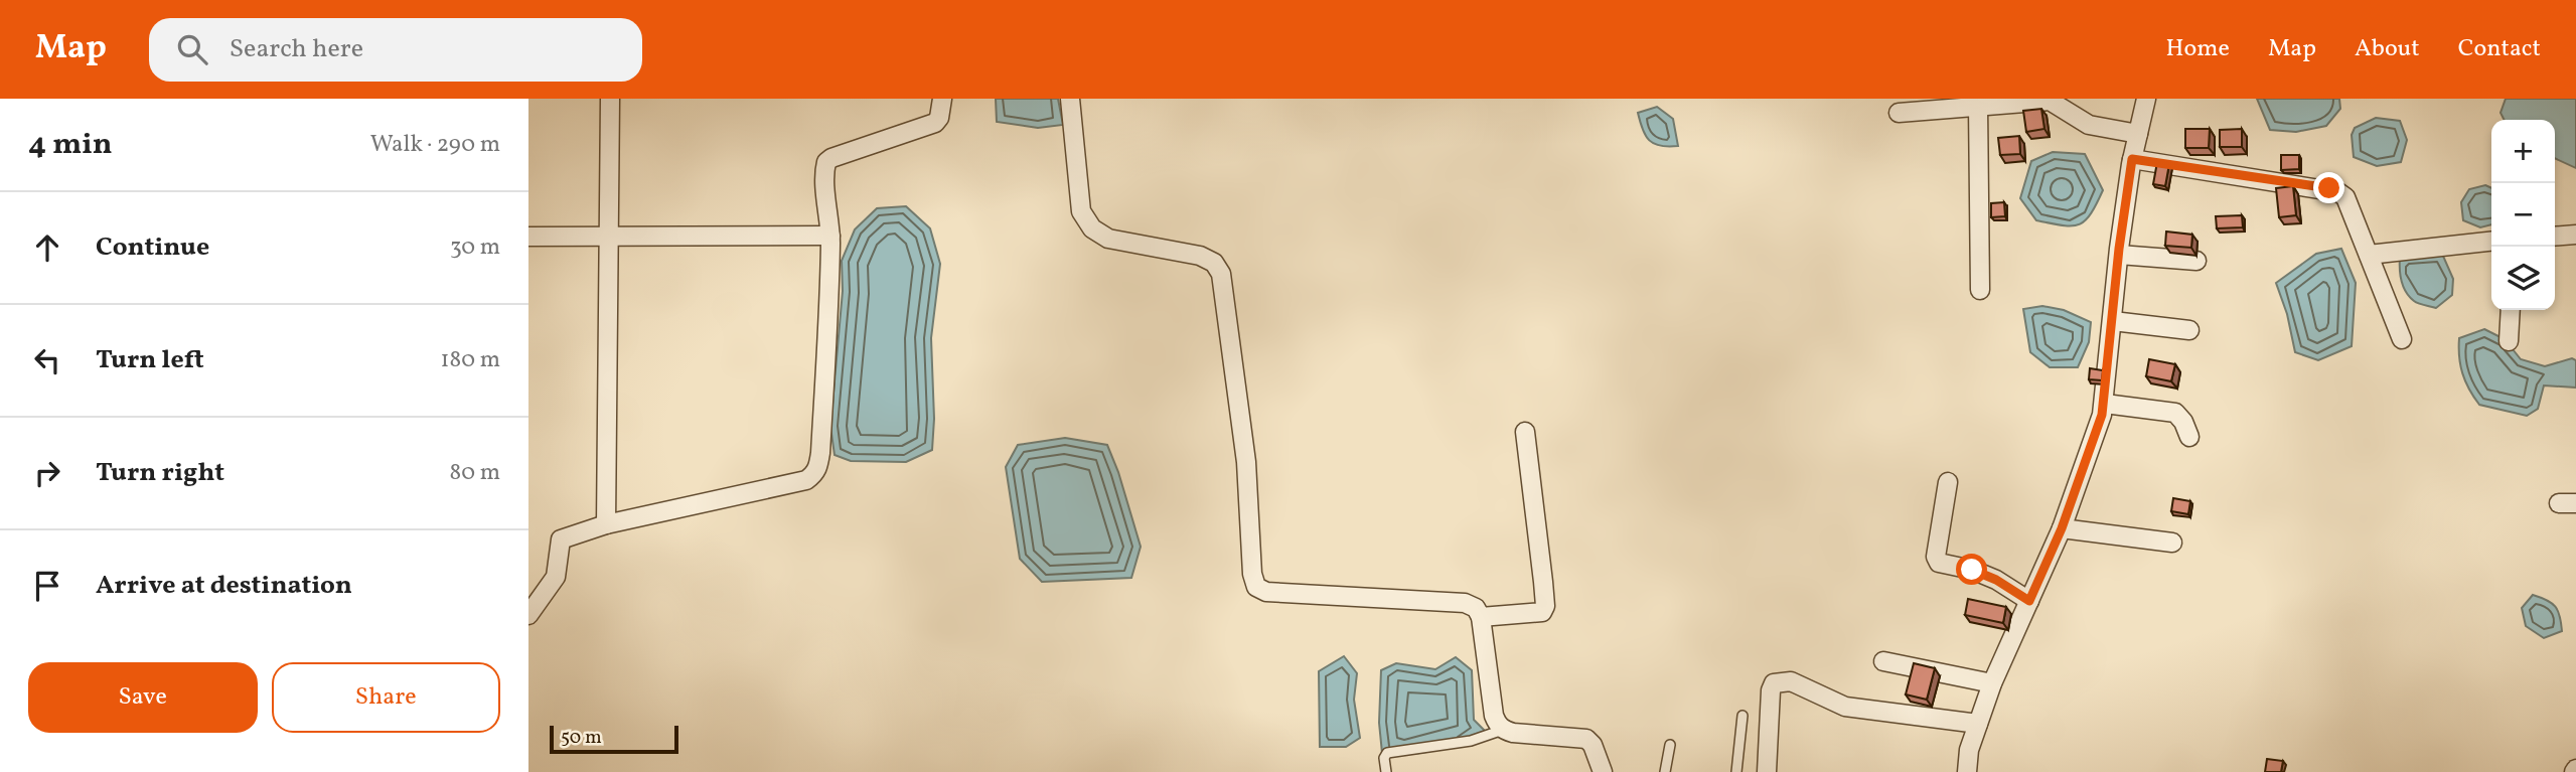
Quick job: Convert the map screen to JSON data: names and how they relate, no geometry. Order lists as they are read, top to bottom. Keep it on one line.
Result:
{"scale_bar":"50 m","page":{"header":"Map","search":"Search here","nav":["Home","Map","About","Contact"],"heading":["4 min","Walk · 290 m"],"map_buttons":["+","−"],"list":[["Continue","30 m"],["Turn left","180 m"],["Turn right","80 m"],"Arrive at destination"],"buttons":["Save","Share"],"scale":"50 m"}}
